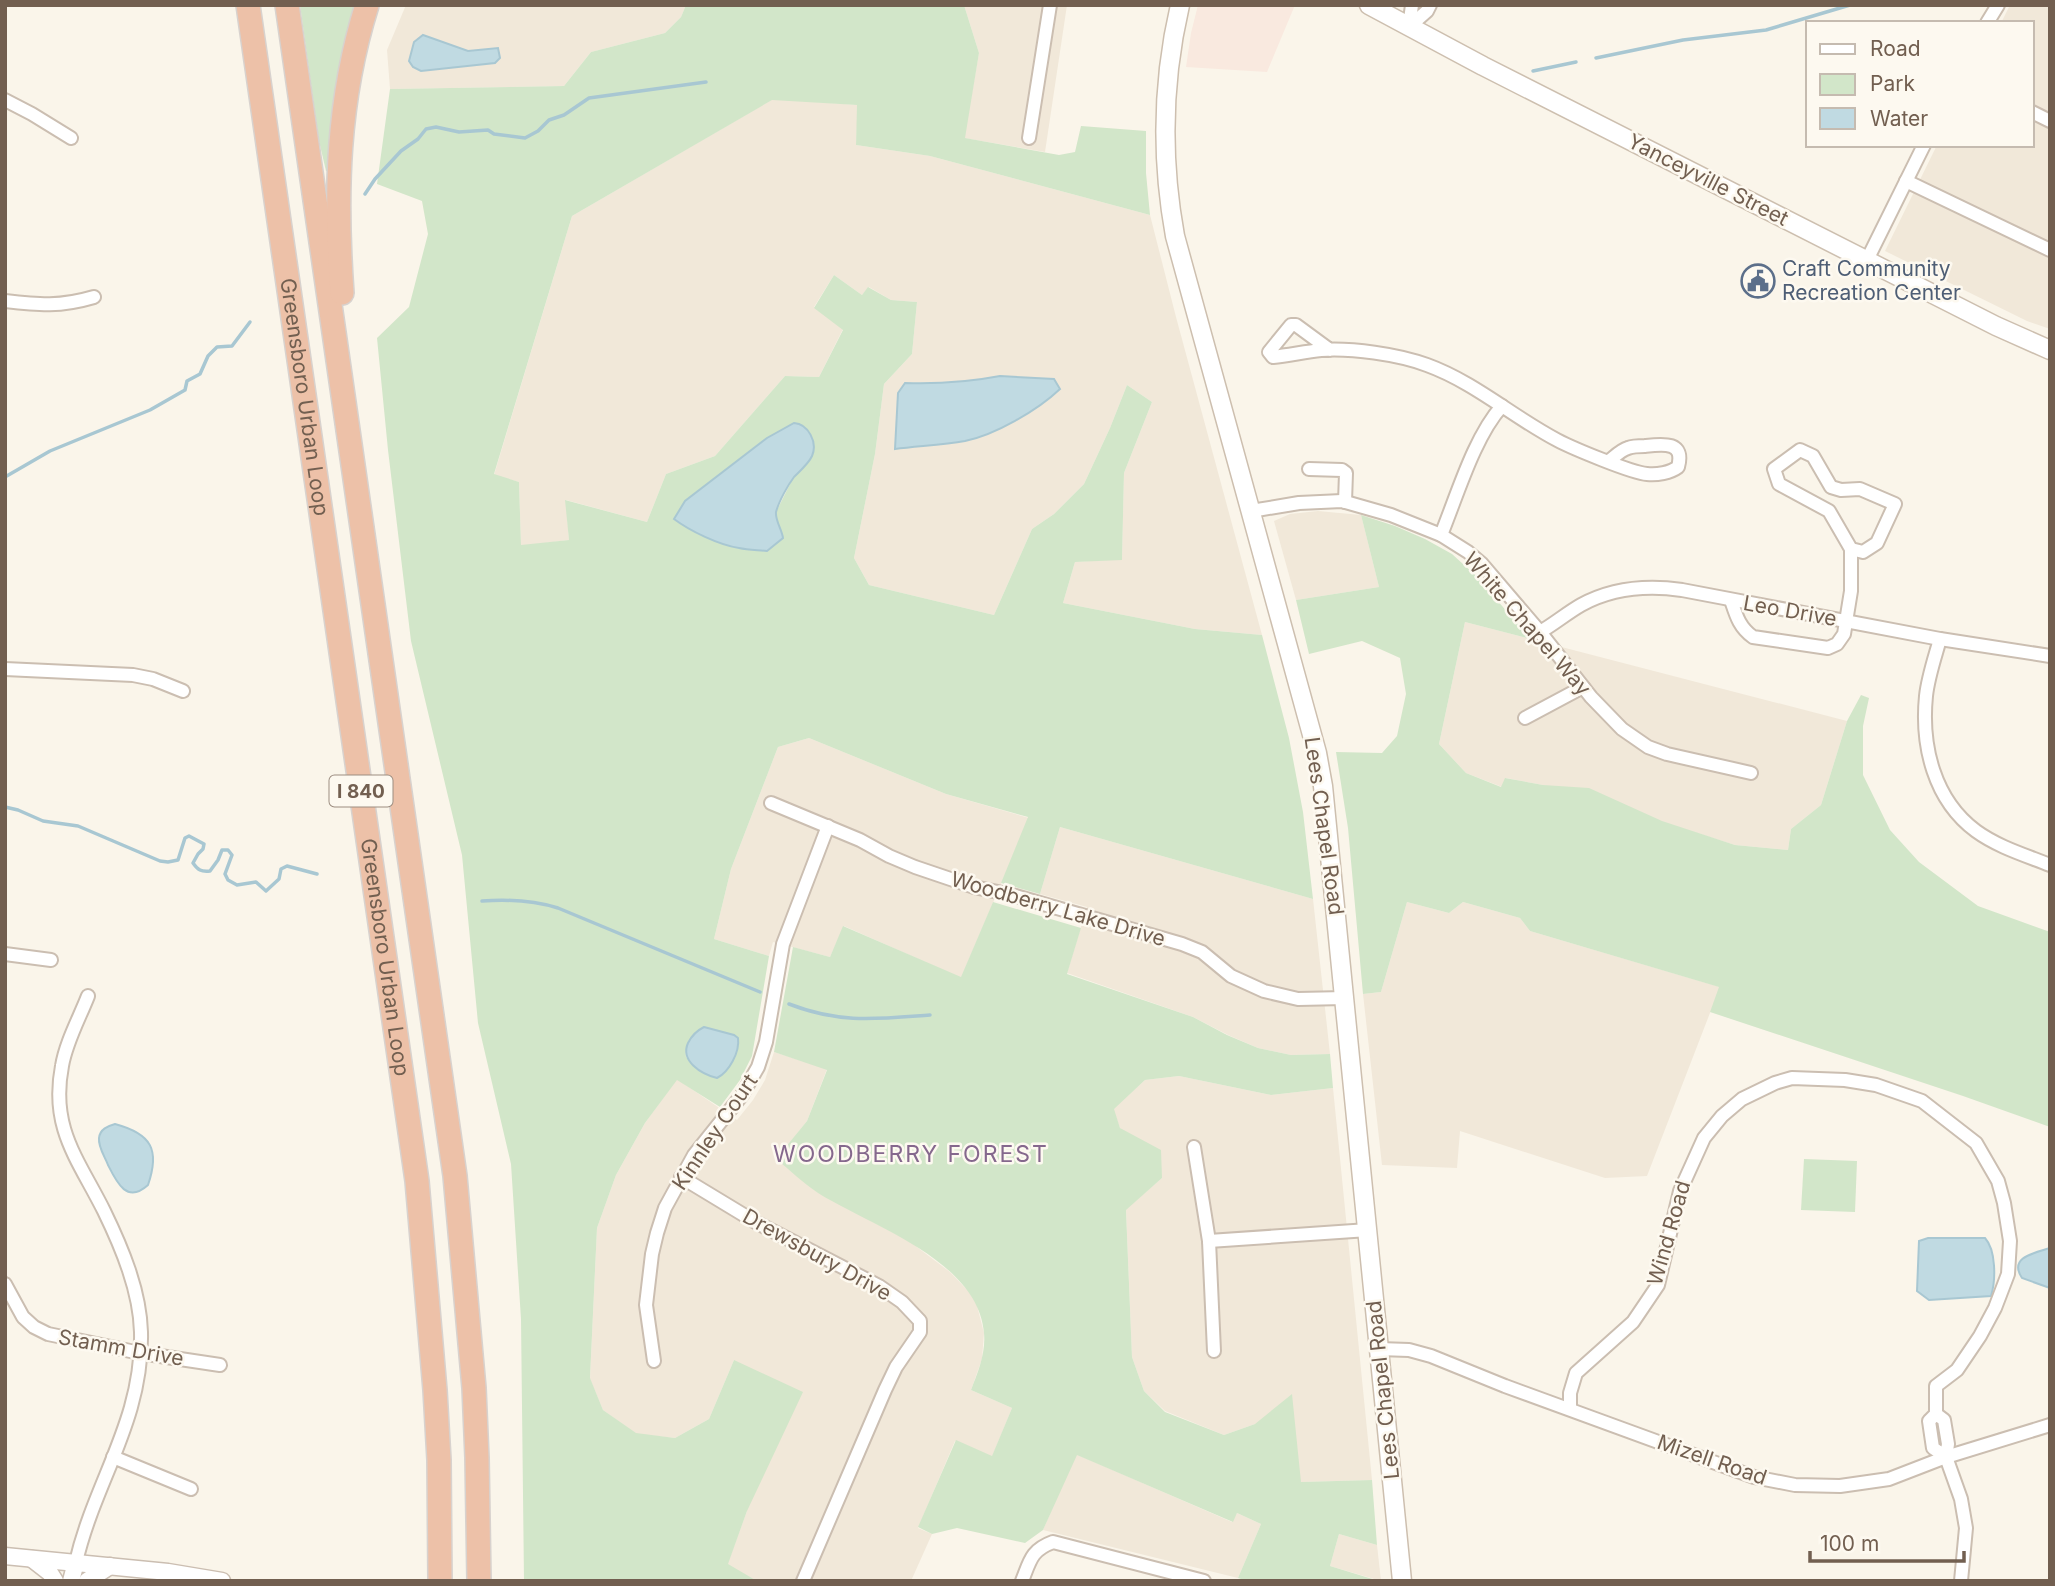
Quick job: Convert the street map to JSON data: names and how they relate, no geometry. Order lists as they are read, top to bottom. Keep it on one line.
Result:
{"streets":{"highway":["Greensboro Urban Loop","I 840"],"main road":["Yanceyville Street","Lees Chapel Road"],"street":["Leo Drive","White Chapel Way","Woodberry Lake Drive","Kinnley Court","Wind Road","Drewsbury Drive","Stamm Drive","Mizell Road"]},"crossings":[["Leo Drive","White Chapel Way"],["White Chapel Way","Lees Chapel Road"],["Lees Chapel Road","Woodberry Lake Drive"],["Lees Chapel Road","Mizell Road"],["Woodberry Lake Drive","Kinnley Court"],["Kinnley Court","Drewsbury Drive"],["Wind Road","Mizell Road"]],"districts":["WOODBERRY FOREST"],"places":{"public building":["Craft Community Recreation Center"]},"legend":["Road","Park","Water"],"scale_bar":"100 m"}
